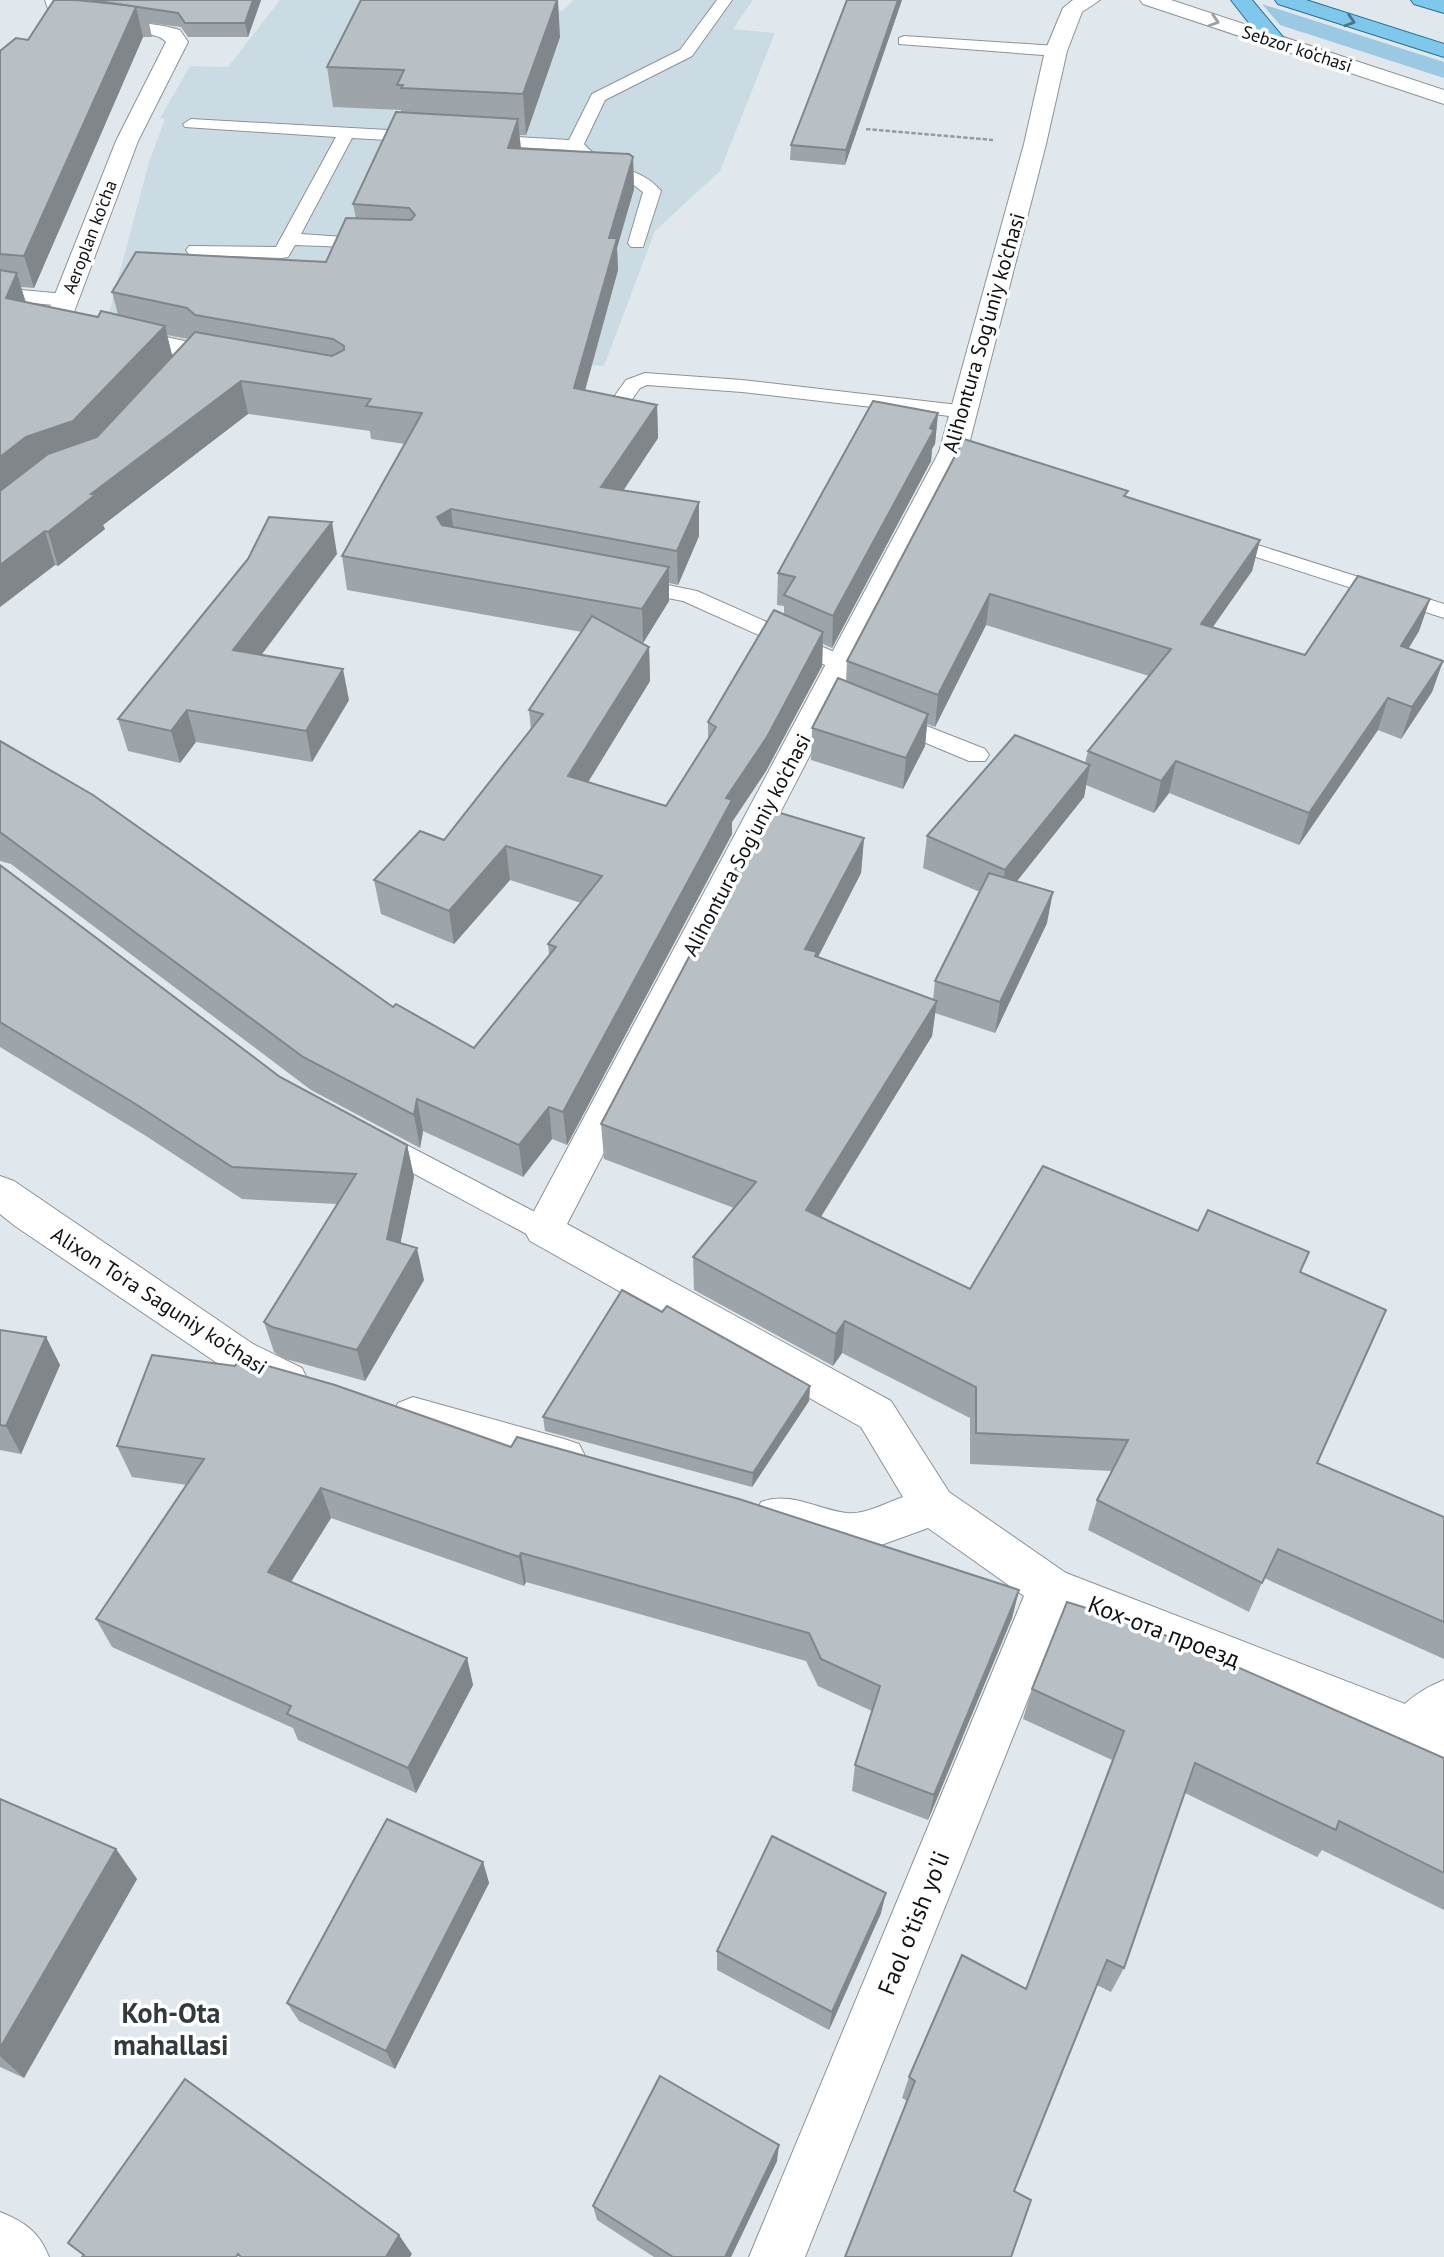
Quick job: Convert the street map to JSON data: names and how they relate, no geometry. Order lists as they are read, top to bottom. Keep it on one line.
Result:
{"streets":{"street":["Sebzor ko‘chasi","Aeroplan ko'cha","Alihontura Sog'uniy ko'chasi","Alixon To'ra Saguniy ko'chasi","Кох-ота проезд","Faol o'tish yo'li"]},"crossings":[["Кох-ота проезд","Faol o'tish yo'li"]],"one_way":["Sebzor ko‘chasi"],"districts":["Koh-Ota mahallasi"]}
